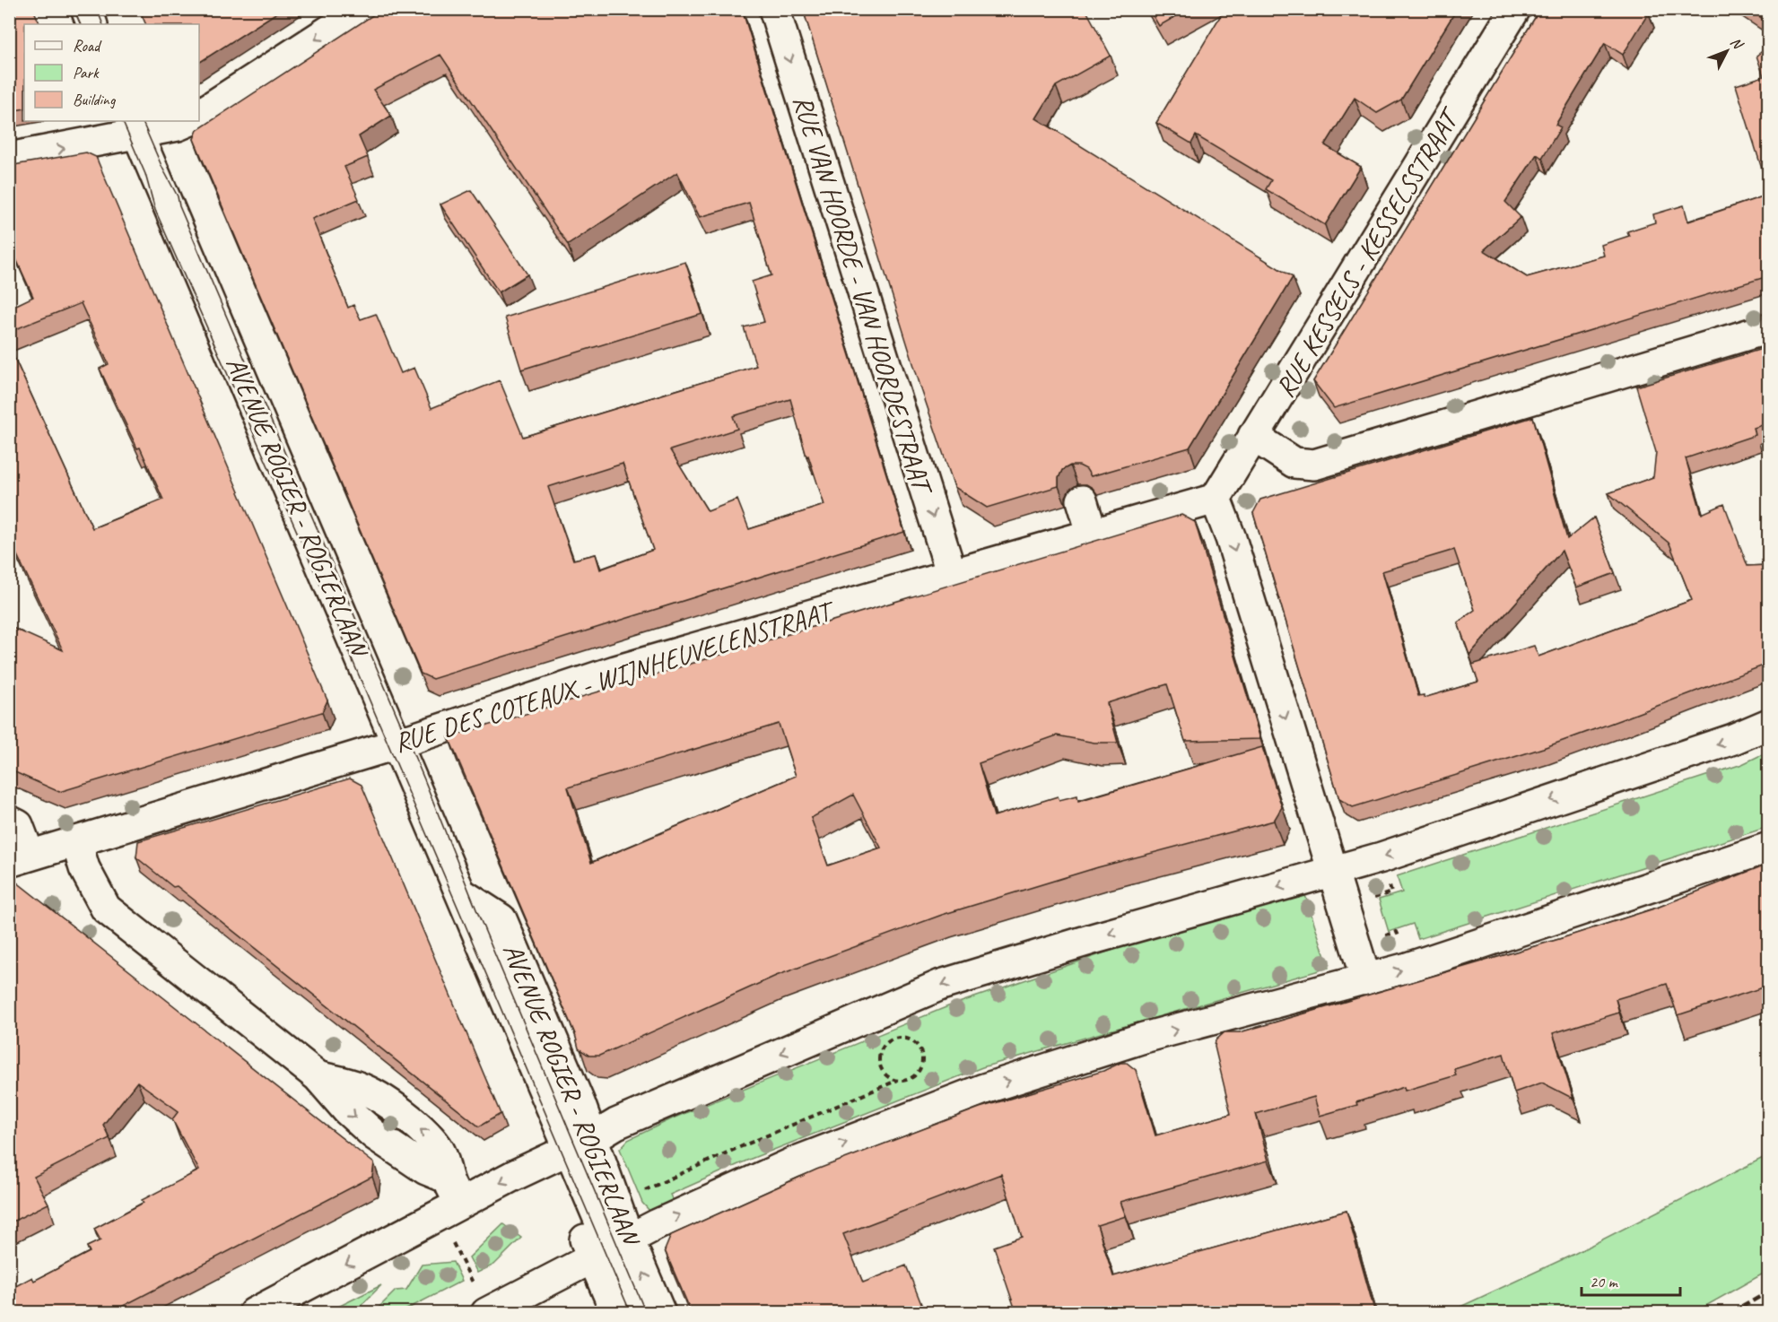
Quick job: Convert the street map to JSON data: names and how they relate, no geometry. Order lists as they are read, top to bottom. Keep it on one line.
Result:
{"streets":{"street":["RUE KESSELS - KESSELSSTRAAT","RUE VAN HOORDE - VAN HOORDESTRAAT","AVENUE ROGIER - ROGIERLAAN","RUE DES COTEAUX - WIJNHEUVELENSTRAAT"]},"crossings":[["RUE KESSELS - KESSELSSTRAAT","RUE DES COTEAUX - WIJNHEUVELENSTRAAT"],["RUE VAN HOORDE - VAN HOORDESTRAAT","RUE DES COTEAUX - WIJNHEUVELENSTRAAT"],["AVENUE ROGIER - ROGIERLAAN","RUE DES COTEAUX - WIJNHEUVELENSTRAAT"]],"one_way":["RUE VAN HOORDE - VAN HOORDESTRAAT"],"legend":["Road","Park","Building"],"scale_bar":"20 m","north":"top right"}
